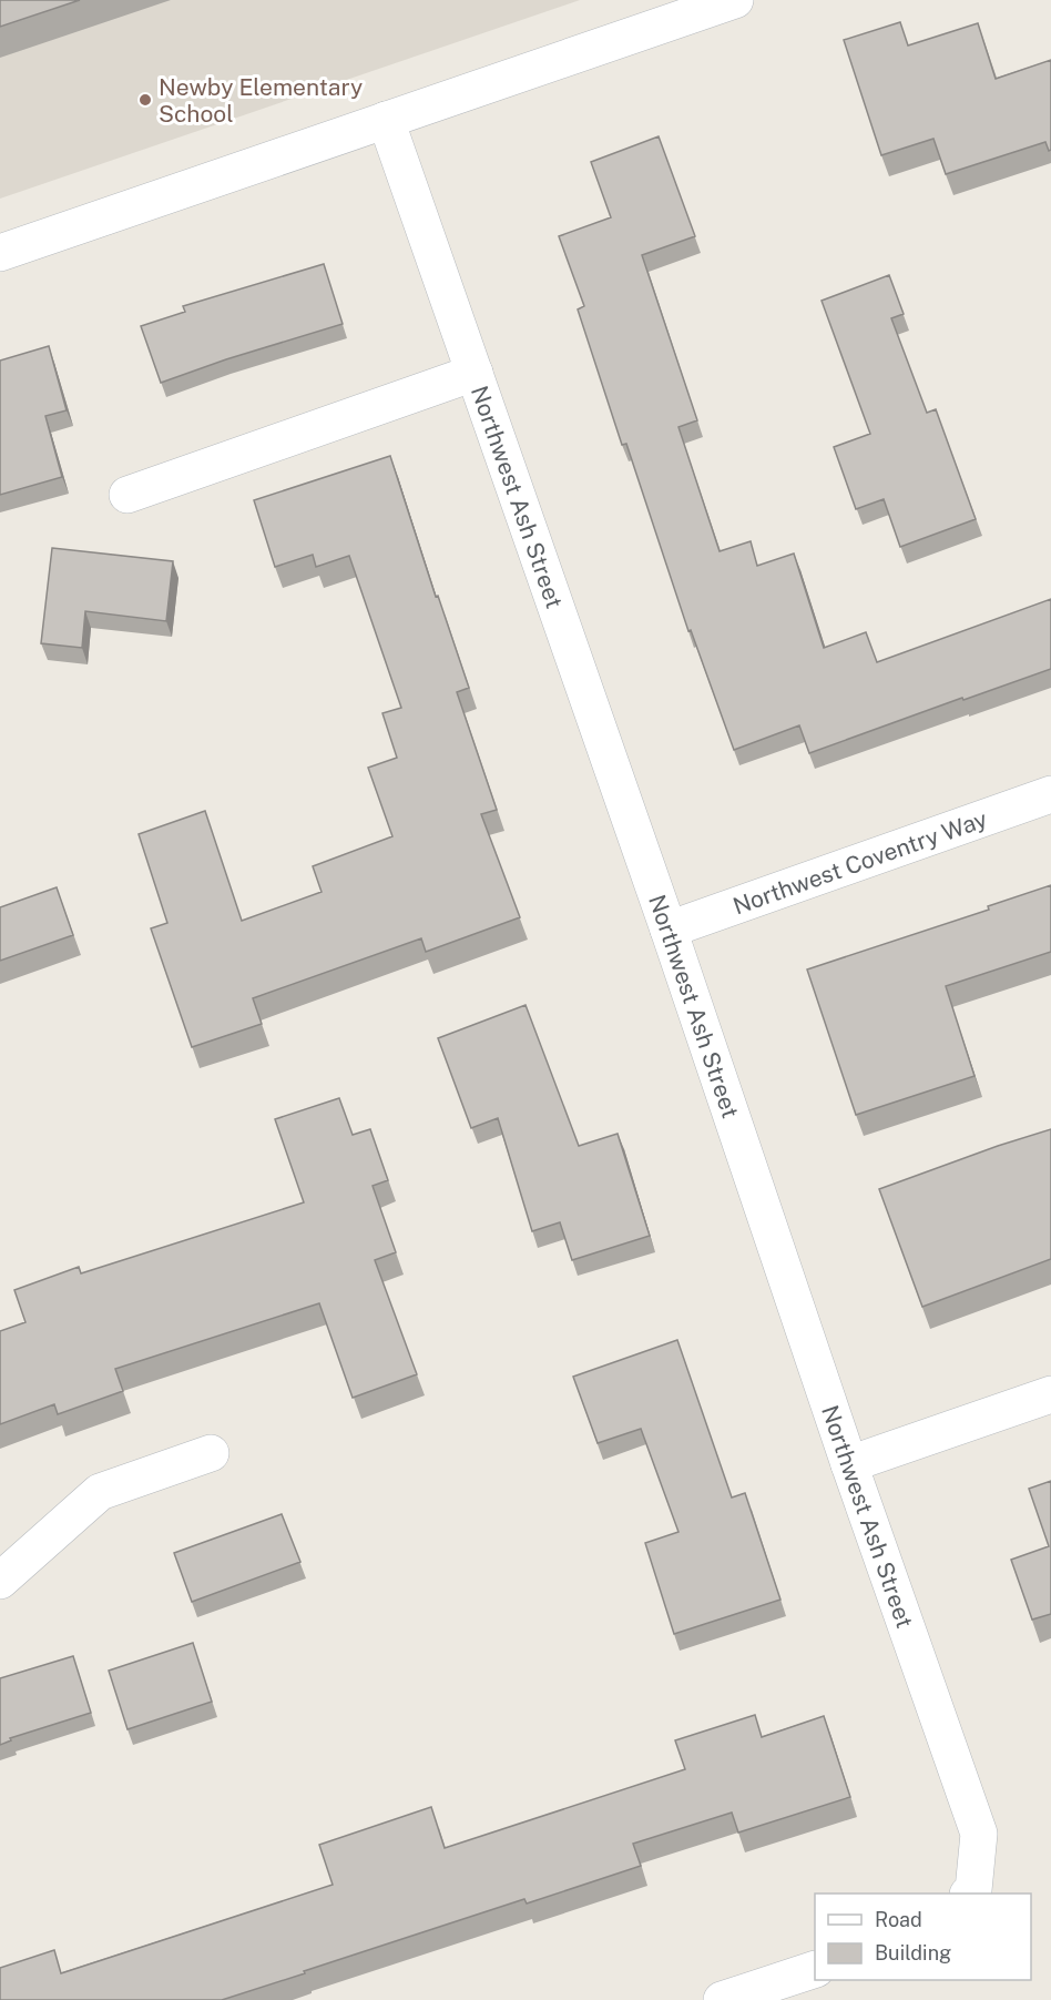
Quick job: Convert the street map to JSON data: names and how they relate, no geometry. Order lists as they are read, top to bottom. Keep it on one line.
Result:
{"streets":{"street":["Northwest Ash Street","Northwest Coventry Way"]},"crossings":[["Northwest Ash Street","Northwest Coventry Way"]],"places":["Newby Elementary School"],"legend":["Road","Building"]}
